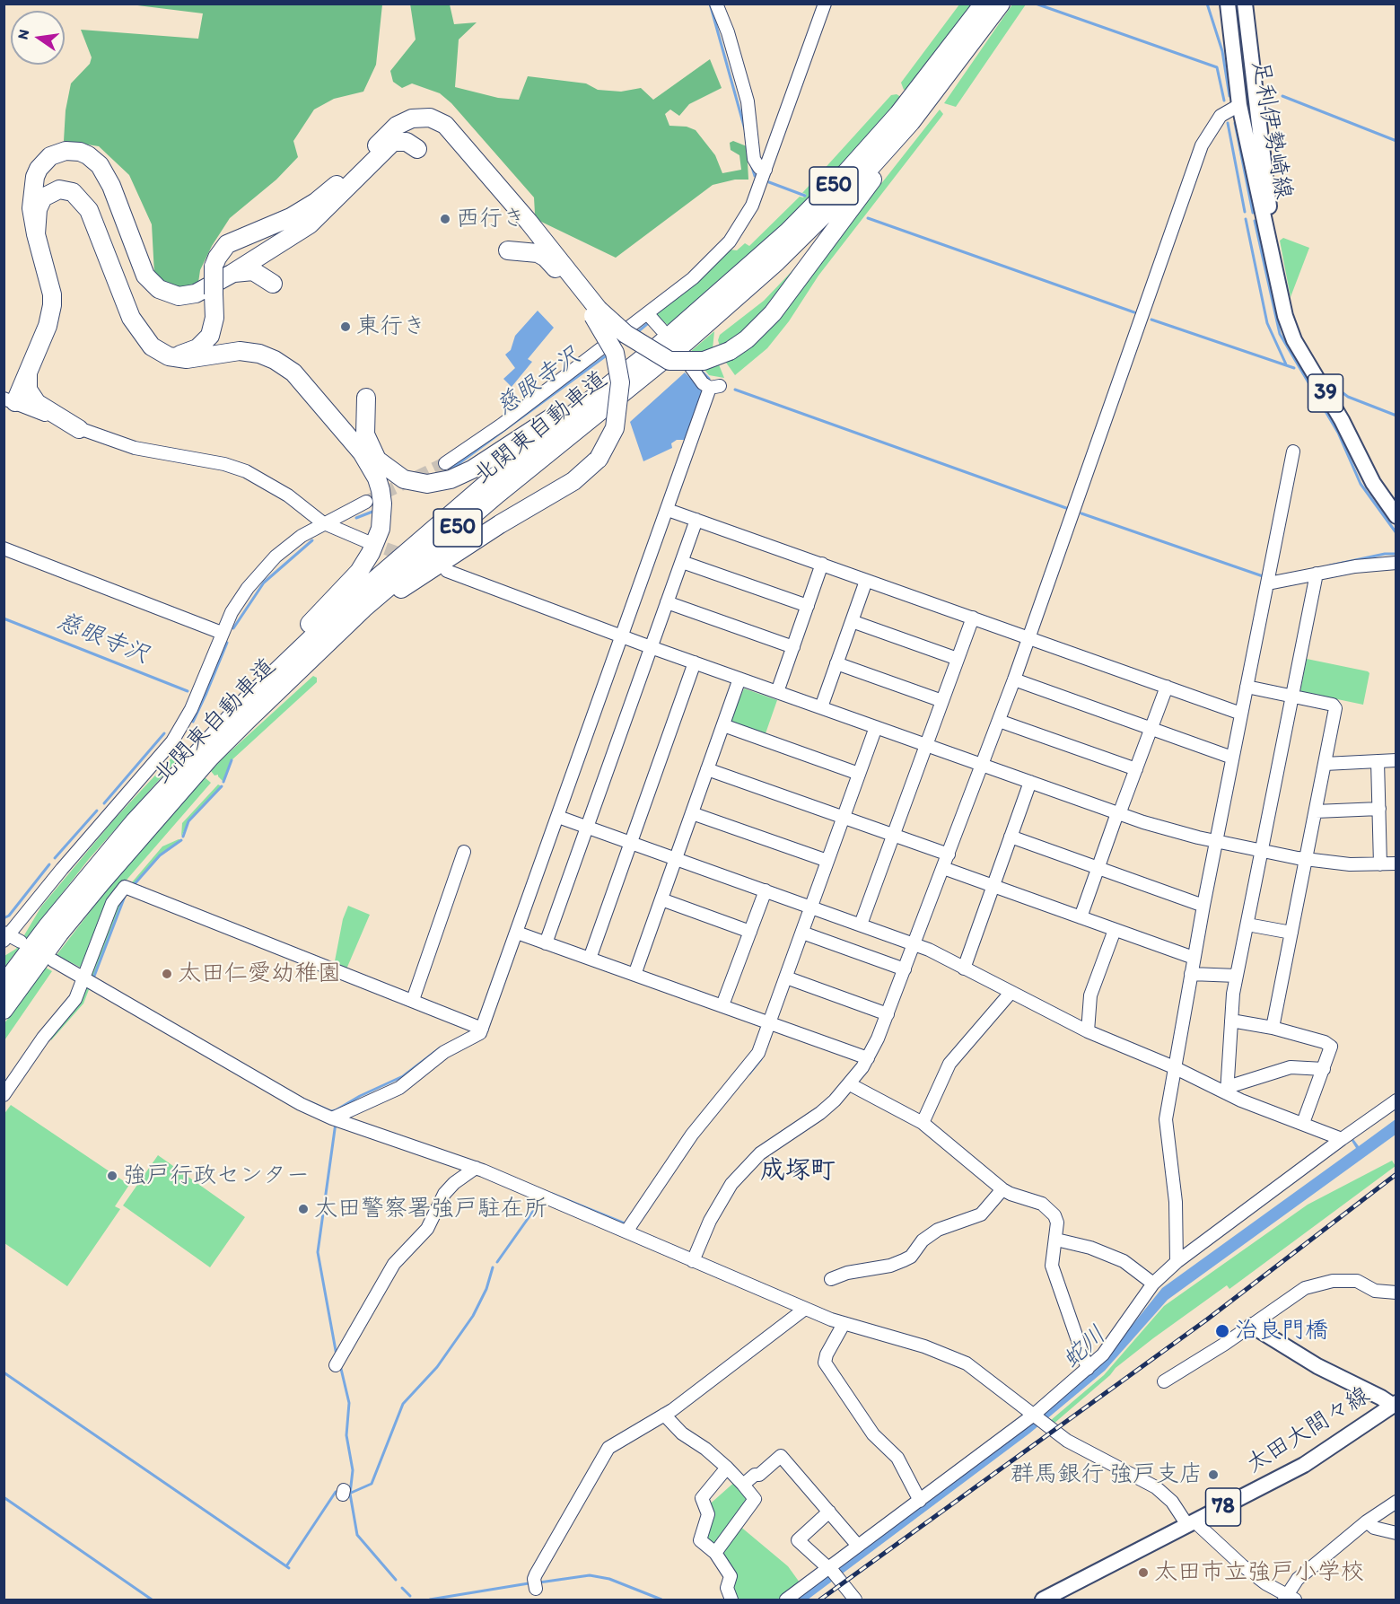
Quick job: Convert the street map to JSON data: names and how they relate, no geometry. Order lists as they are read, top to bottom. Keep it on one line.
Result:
{"streets":{"highway":["E50","北関東自動車道"],"main road":["足利伊勢崎線","39","太田大間々線","78"]},"districts":["成塚町"],"water":["慈眼寺沢","蛇川"],"places":["西行き","東行き","太田仁愛幼稚園","強戸行政センター","太田警察署強戸駐在所","治良門橋","群馬銀行 強戸支店","太田市立強戸小学校"],"north":"left"}
